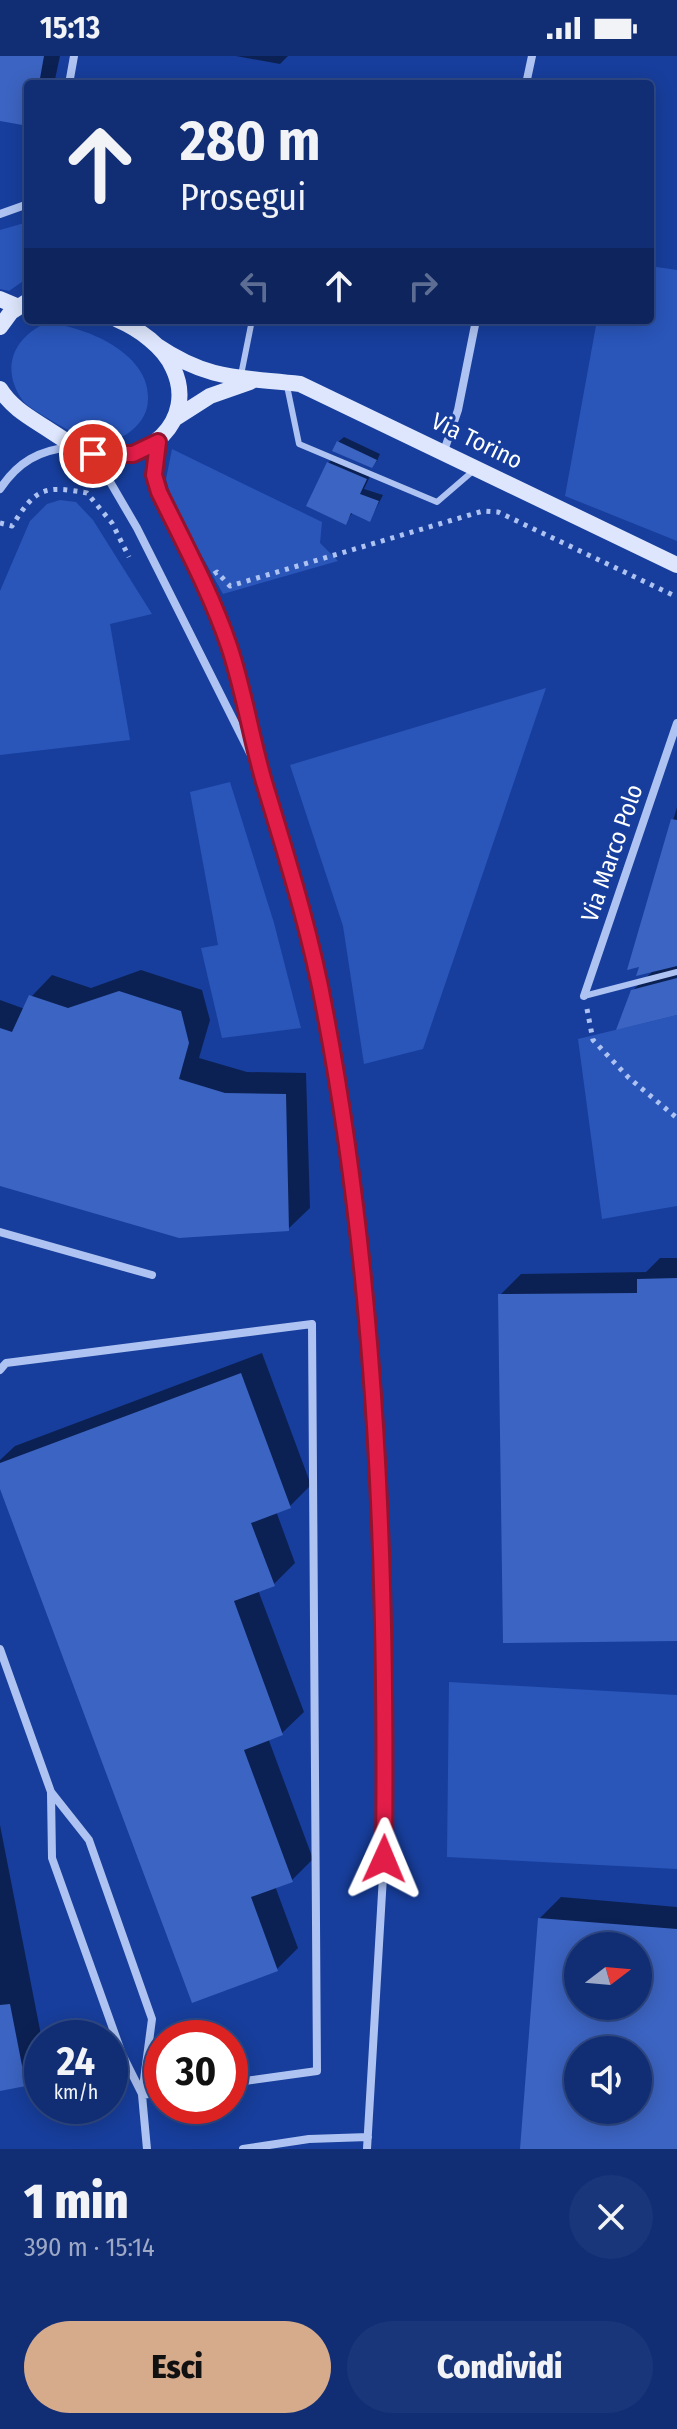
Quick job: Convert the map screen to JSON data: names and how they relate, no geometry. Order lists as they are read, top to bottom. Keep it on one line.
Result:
{"streets":{"main road":["Via Torino"],"street":["Via Marco Polo"]},"north":"right","page":{"status":"15:13","turn":["280 m","Prosegui"],"speed":"24 km/h","limit":"30","heading":["1 min","390 m · 15:14"],"buttons":["Esci","Condividi"]}}
